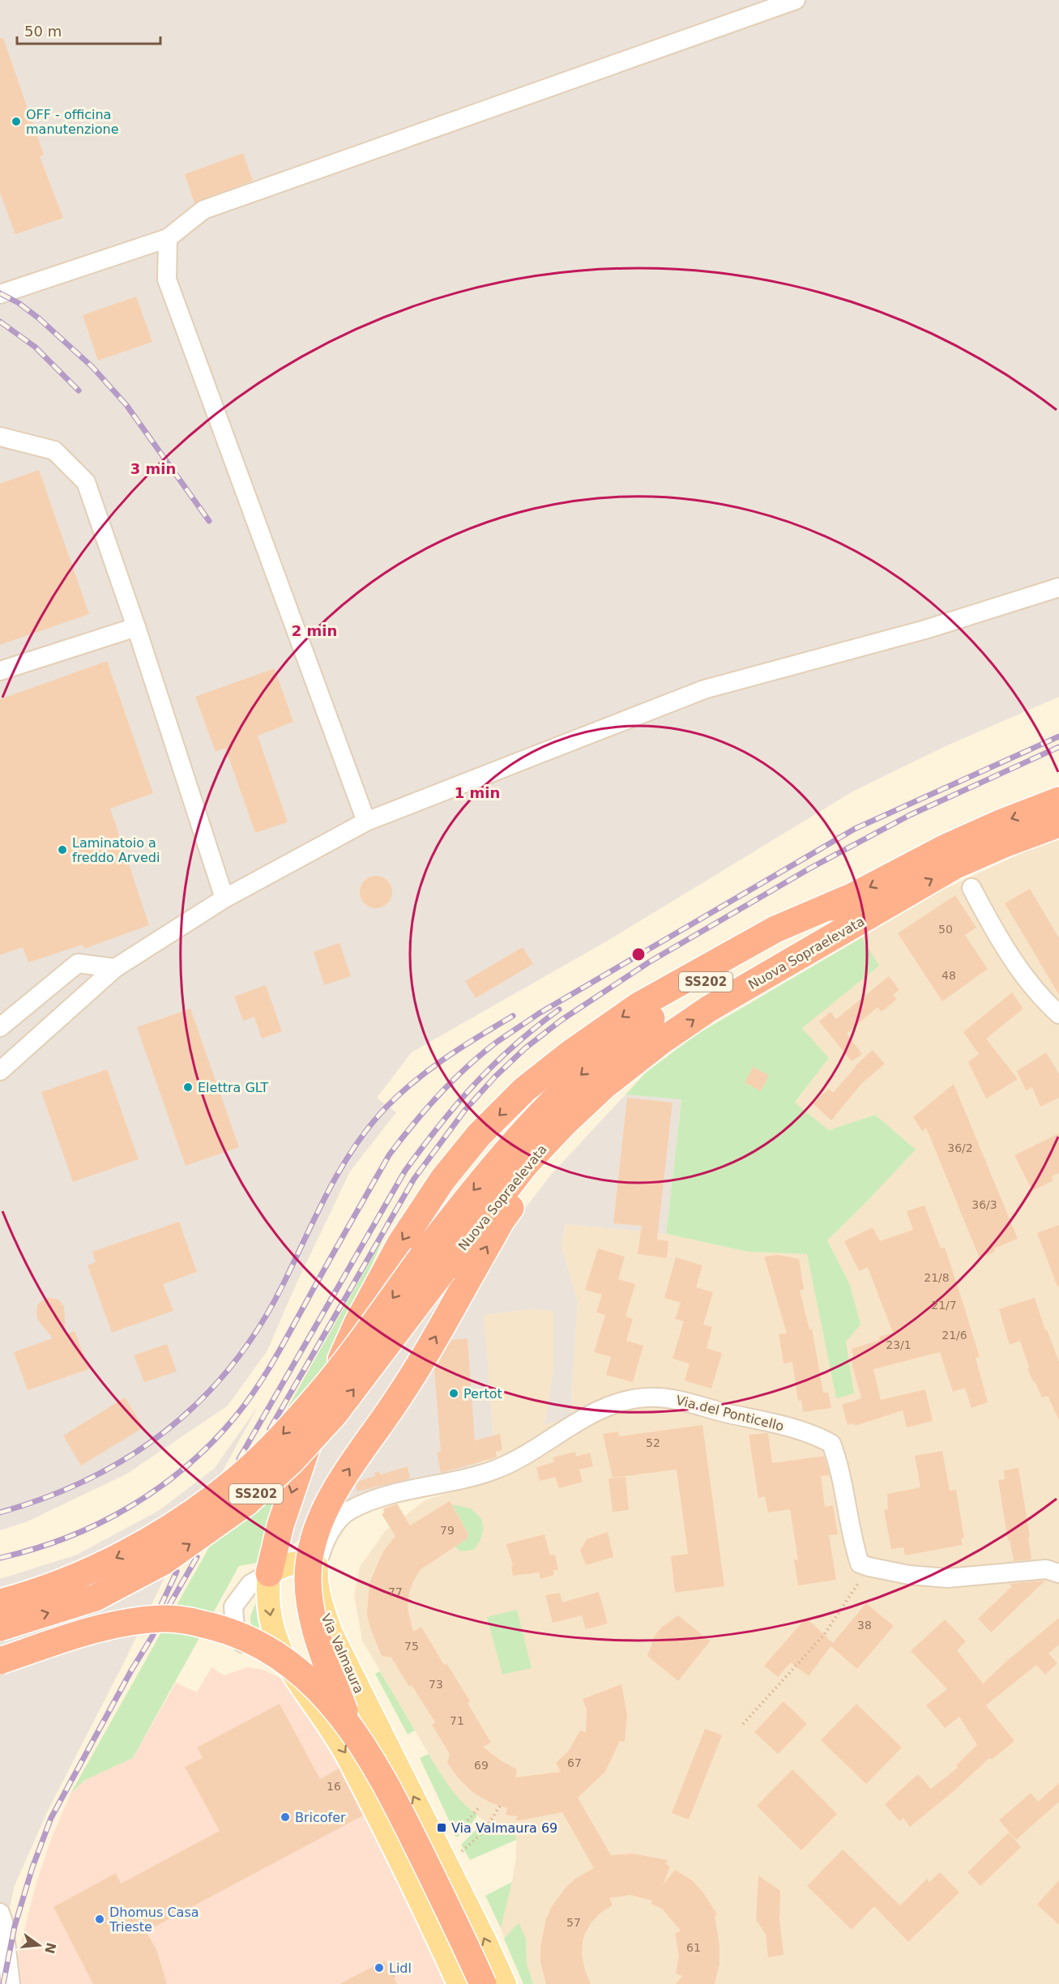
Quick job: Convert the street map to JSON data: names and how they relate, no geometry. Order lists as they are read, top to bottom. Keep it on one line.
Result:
{"streets":{"highway":["Nuova Sopraelevata","SS202"],"main road":["Via Valmaura"],"street":["Via del Ponticello"]},"crossings":[["Via del Ponticello","Via Valmaura"]],"places":{"other":["OFF - officina manutenzione","Laminatoio a freddo Arvedi","Elettra GLT","Pertot","Bricofer","Dhomus Casa Trieste","Lidl"],"transit":["Via Valmaura 69"]},"house_numbers":["50","48","36/2","36/3","21/8","21/7","21/6","23/1","52","79","77","38","75","73","71","67","69","16","57","61"],"scale_bar":"50 m","north":"right","rings":["3 min","2 min","1 min"]}
